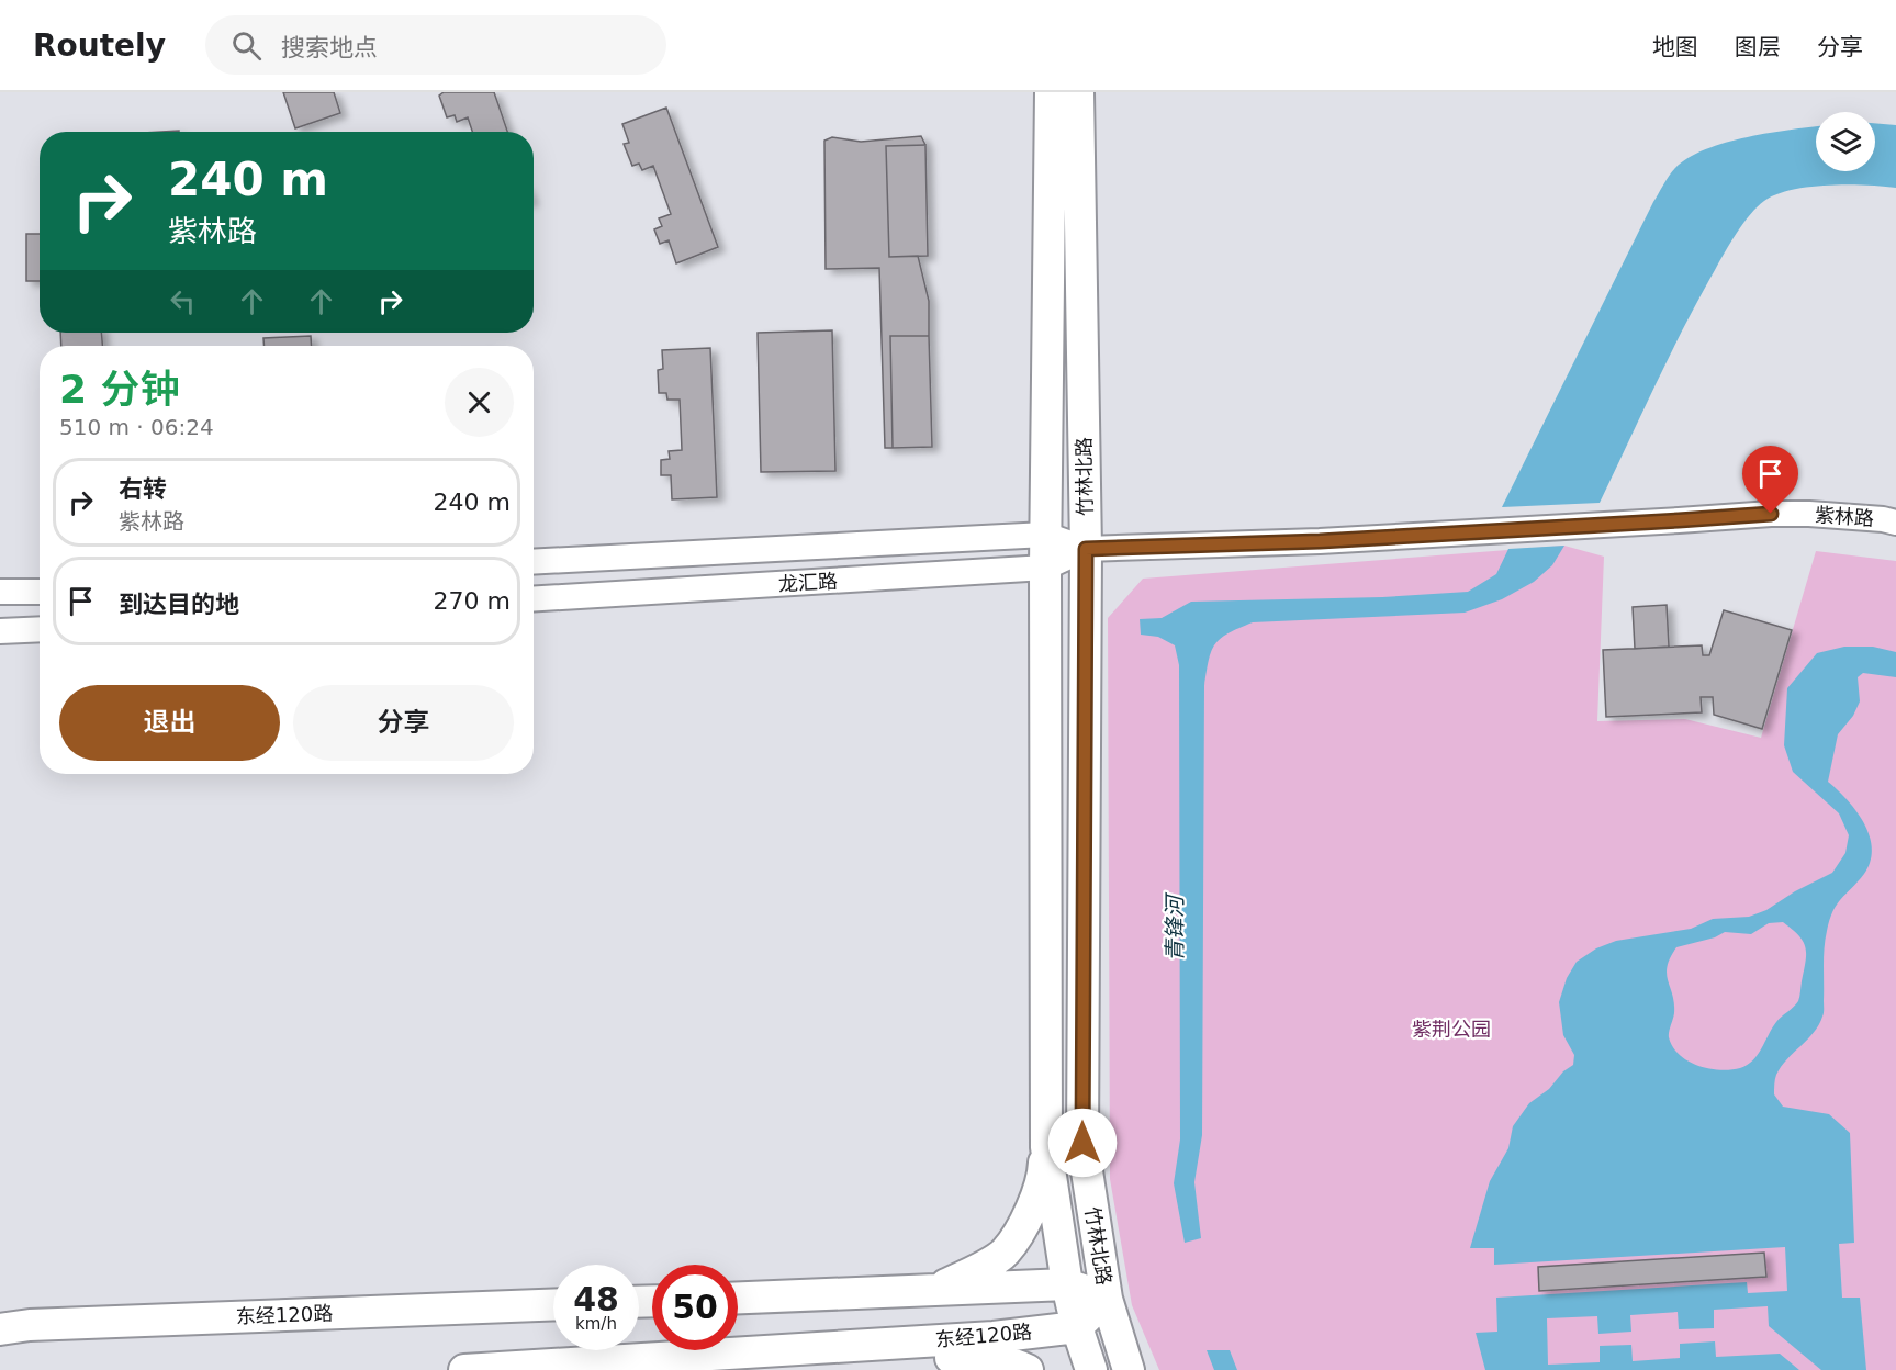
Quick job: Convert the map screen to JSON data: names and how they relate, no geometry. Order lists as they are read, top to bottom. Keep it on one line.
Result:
{"streets":{"main road":["竹林北路","东经120路"],"street":["紫林路","龙汇路"]},"crossings":[["竹林北路","紫林路"],["竹林北路","龙汇路"],["竹林北路","东经120路"],["紫林路","龙汇路"]],"water":["青锋河"],"parks":["紫荆公园"],"page":{"header":"Routely","search":"搜索地点","nav":["地图","图层","分享"],"turn":["240 m","紫林路"],"heading":["2 分钟","510 m · 06:24"],"list":[{"name":"右转","note":"紫林路","value":"240 m"},{"name":"到达目的地","value":"270 m"}],"buttons":["退出","分享"],"speed":"48 km/h","limit":"50"}}
